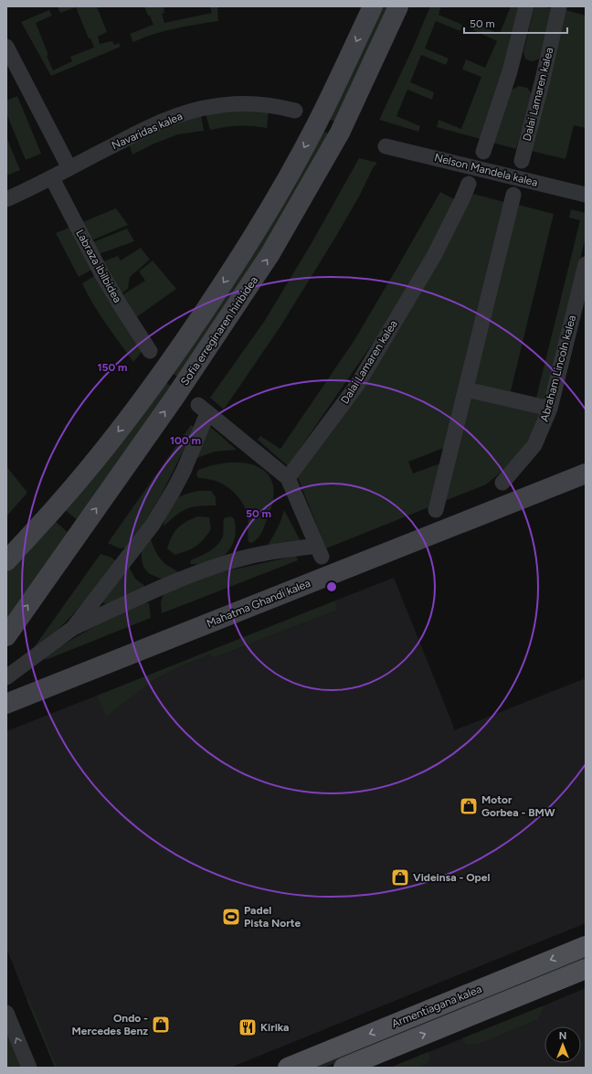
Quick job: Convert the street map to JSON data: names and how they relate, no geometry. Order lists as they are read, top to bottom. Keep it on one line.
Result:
{"streets":{"main road":["Sofia erreginaren hiribidea","Mahatma Ghandi kalea","Armentiagana kalea"],"street":["Dalai Lamaren kalea","Navaridas kalea","Nelson Mandela kalea","Labraza ibilbidea","Abraham Lincoln kalea"]},"crossings":[["Navaridas kalea","Labraza ibilbidea"]],"places":{"shop":["Motor Gorbea - BMW","Videinsa - Opel","Ondo - Mercedes Benz"],"sports":["Padel Pista Norte"],"restaurant":["Kirika"]},"scale_bar":"50 m","north":"top","rings":["150 m","100 m","50 m"]}
